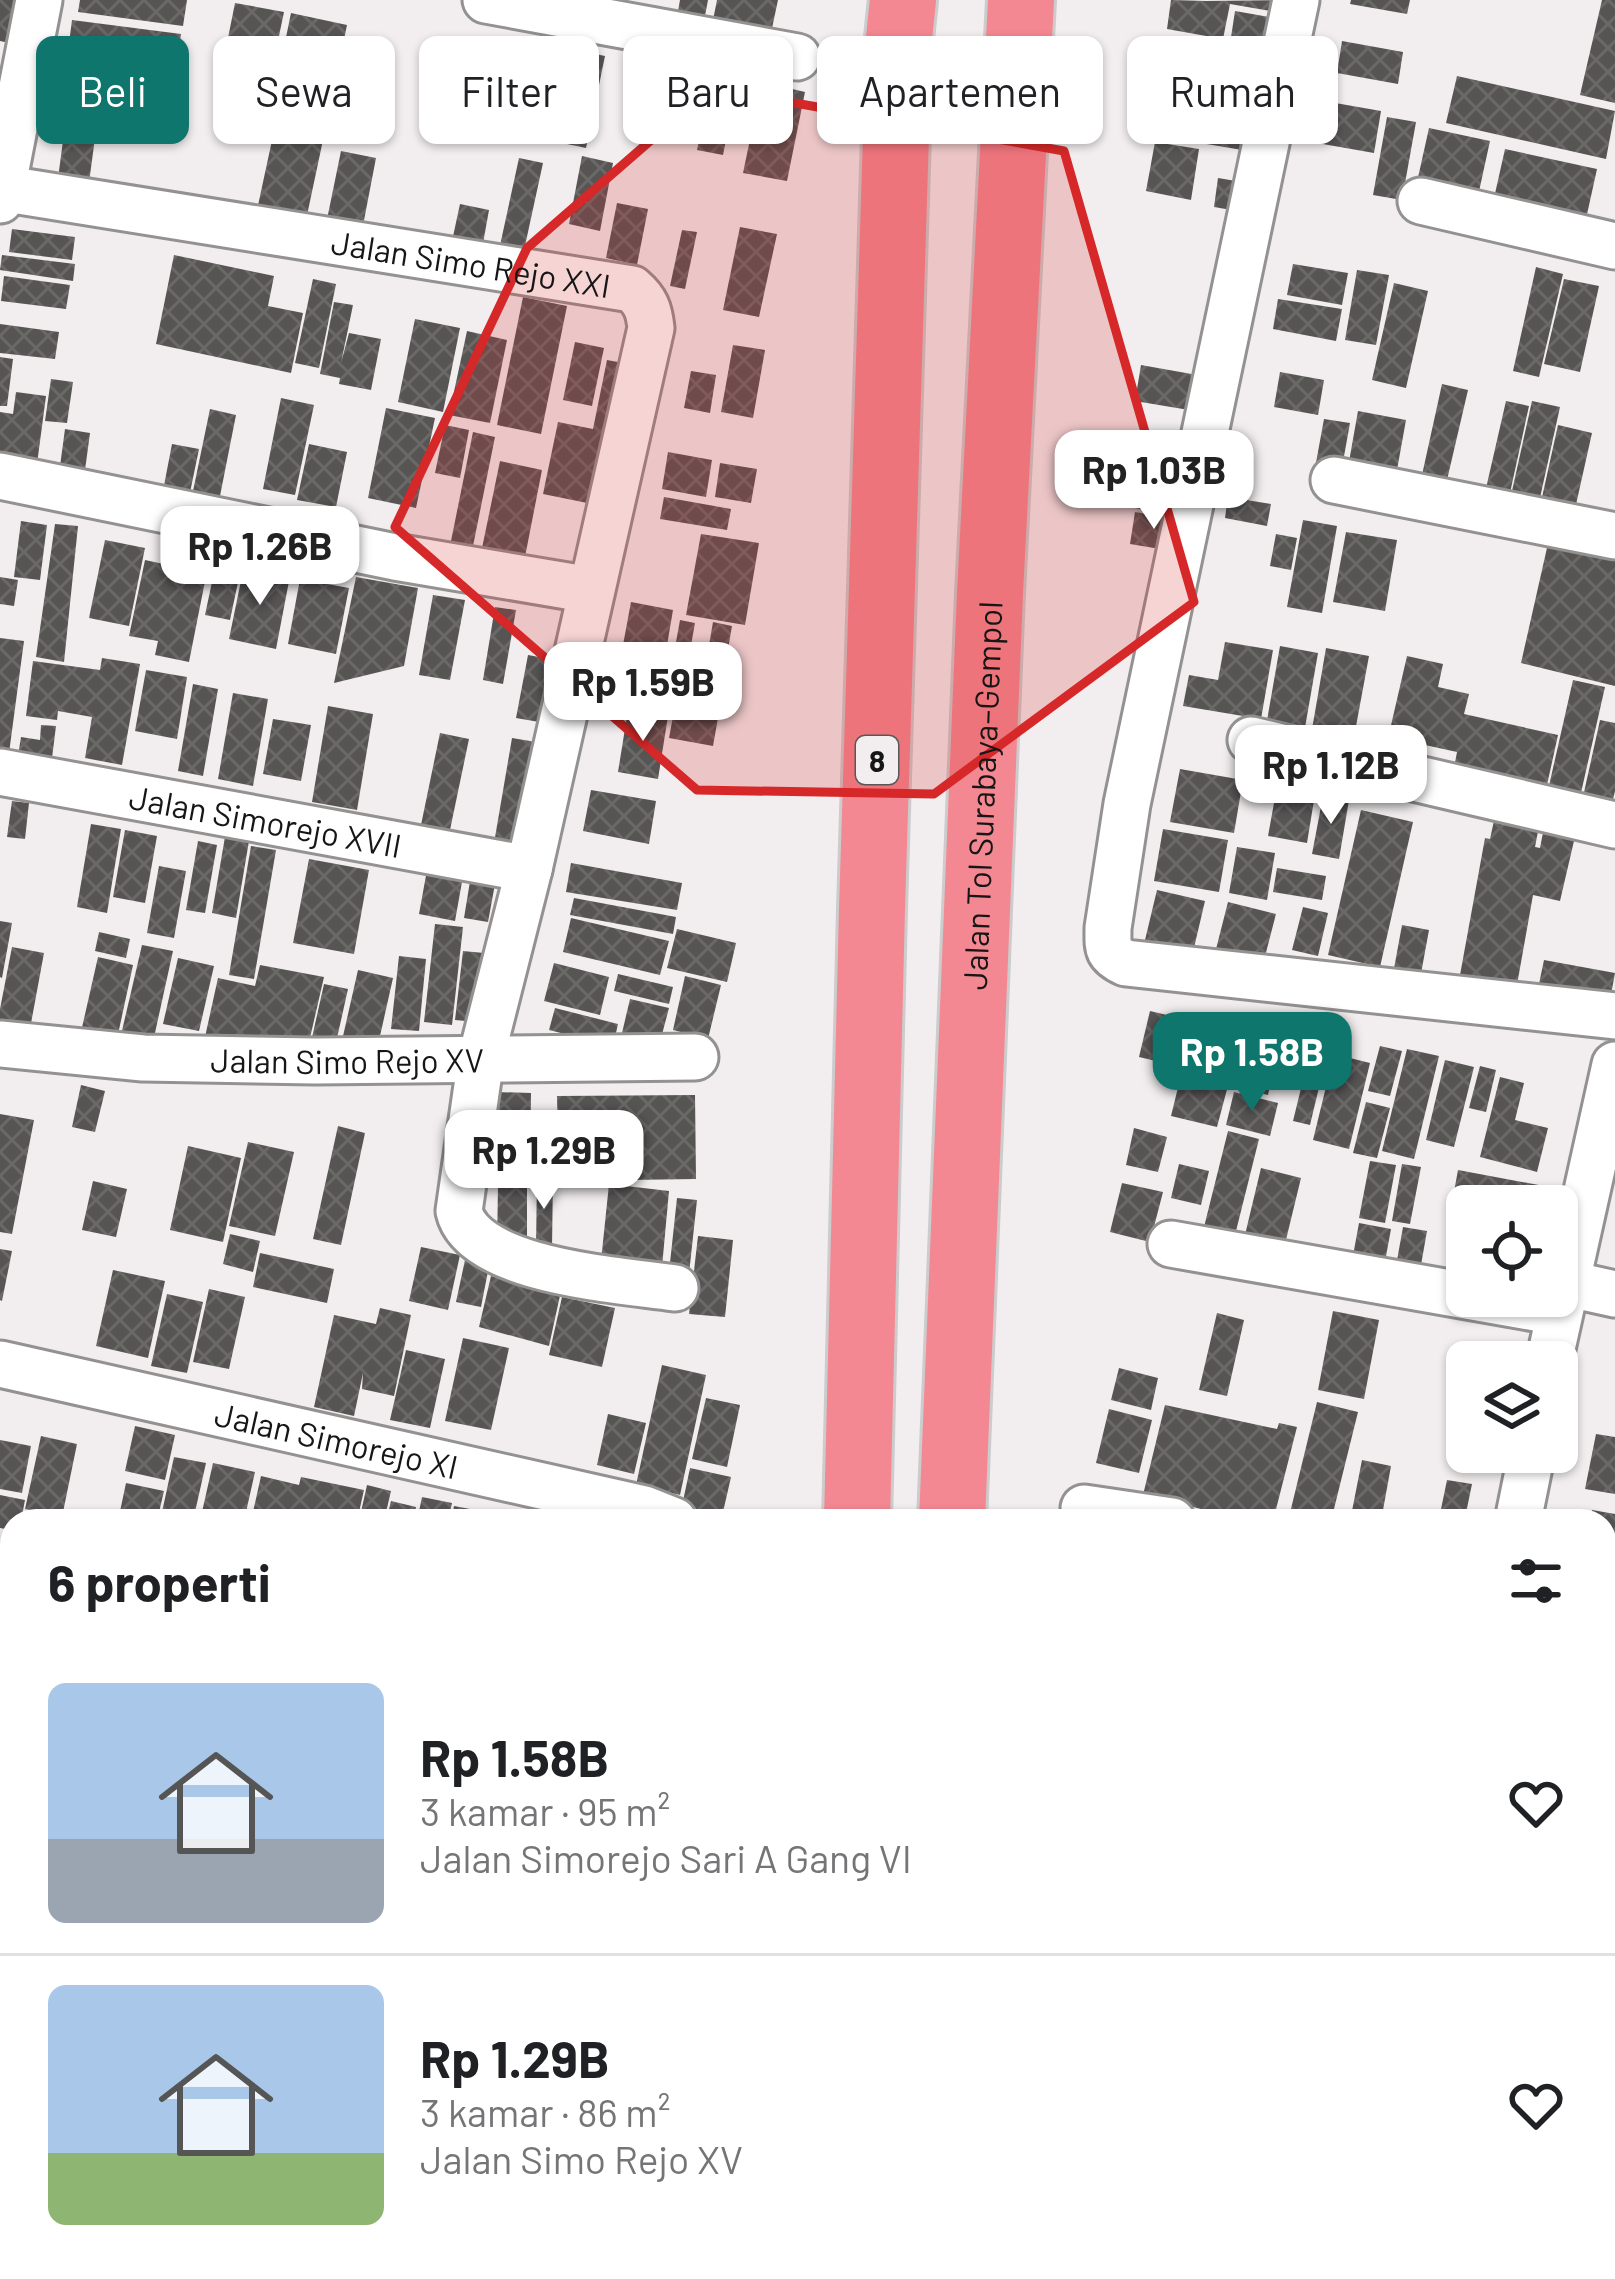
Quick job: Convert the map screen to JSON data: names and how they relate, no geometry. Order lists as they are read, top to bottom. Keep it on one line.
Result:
{"streets":{"highway":["8","Jalan Tol Surabaya–Gempol"],"street":["Jalan Simo Rejo XXI","Jalan Simorejo XVII","Jalan Simo Rejo XV","Jalan Simorejo XI"]},"page":{"chip":["Beli","Sewa","Filter","Baru","Apartemen","Rumah"],"price":["Rp 1.03B","Rp 1.26B","Rp 1.59B","Rp 1.12B","Rp 1.58B","Rp 1.29B"],"heading":"6 properti","list":[{"name":"Rp 1.58B","note":"3 kamar · 95 m² · Jalan Simorejo Sari A Gang VI"},{"name":"Rp 1.29B","note":"3 kamar · 86 m² · Jalan Simo Rejo XV"}]}}
